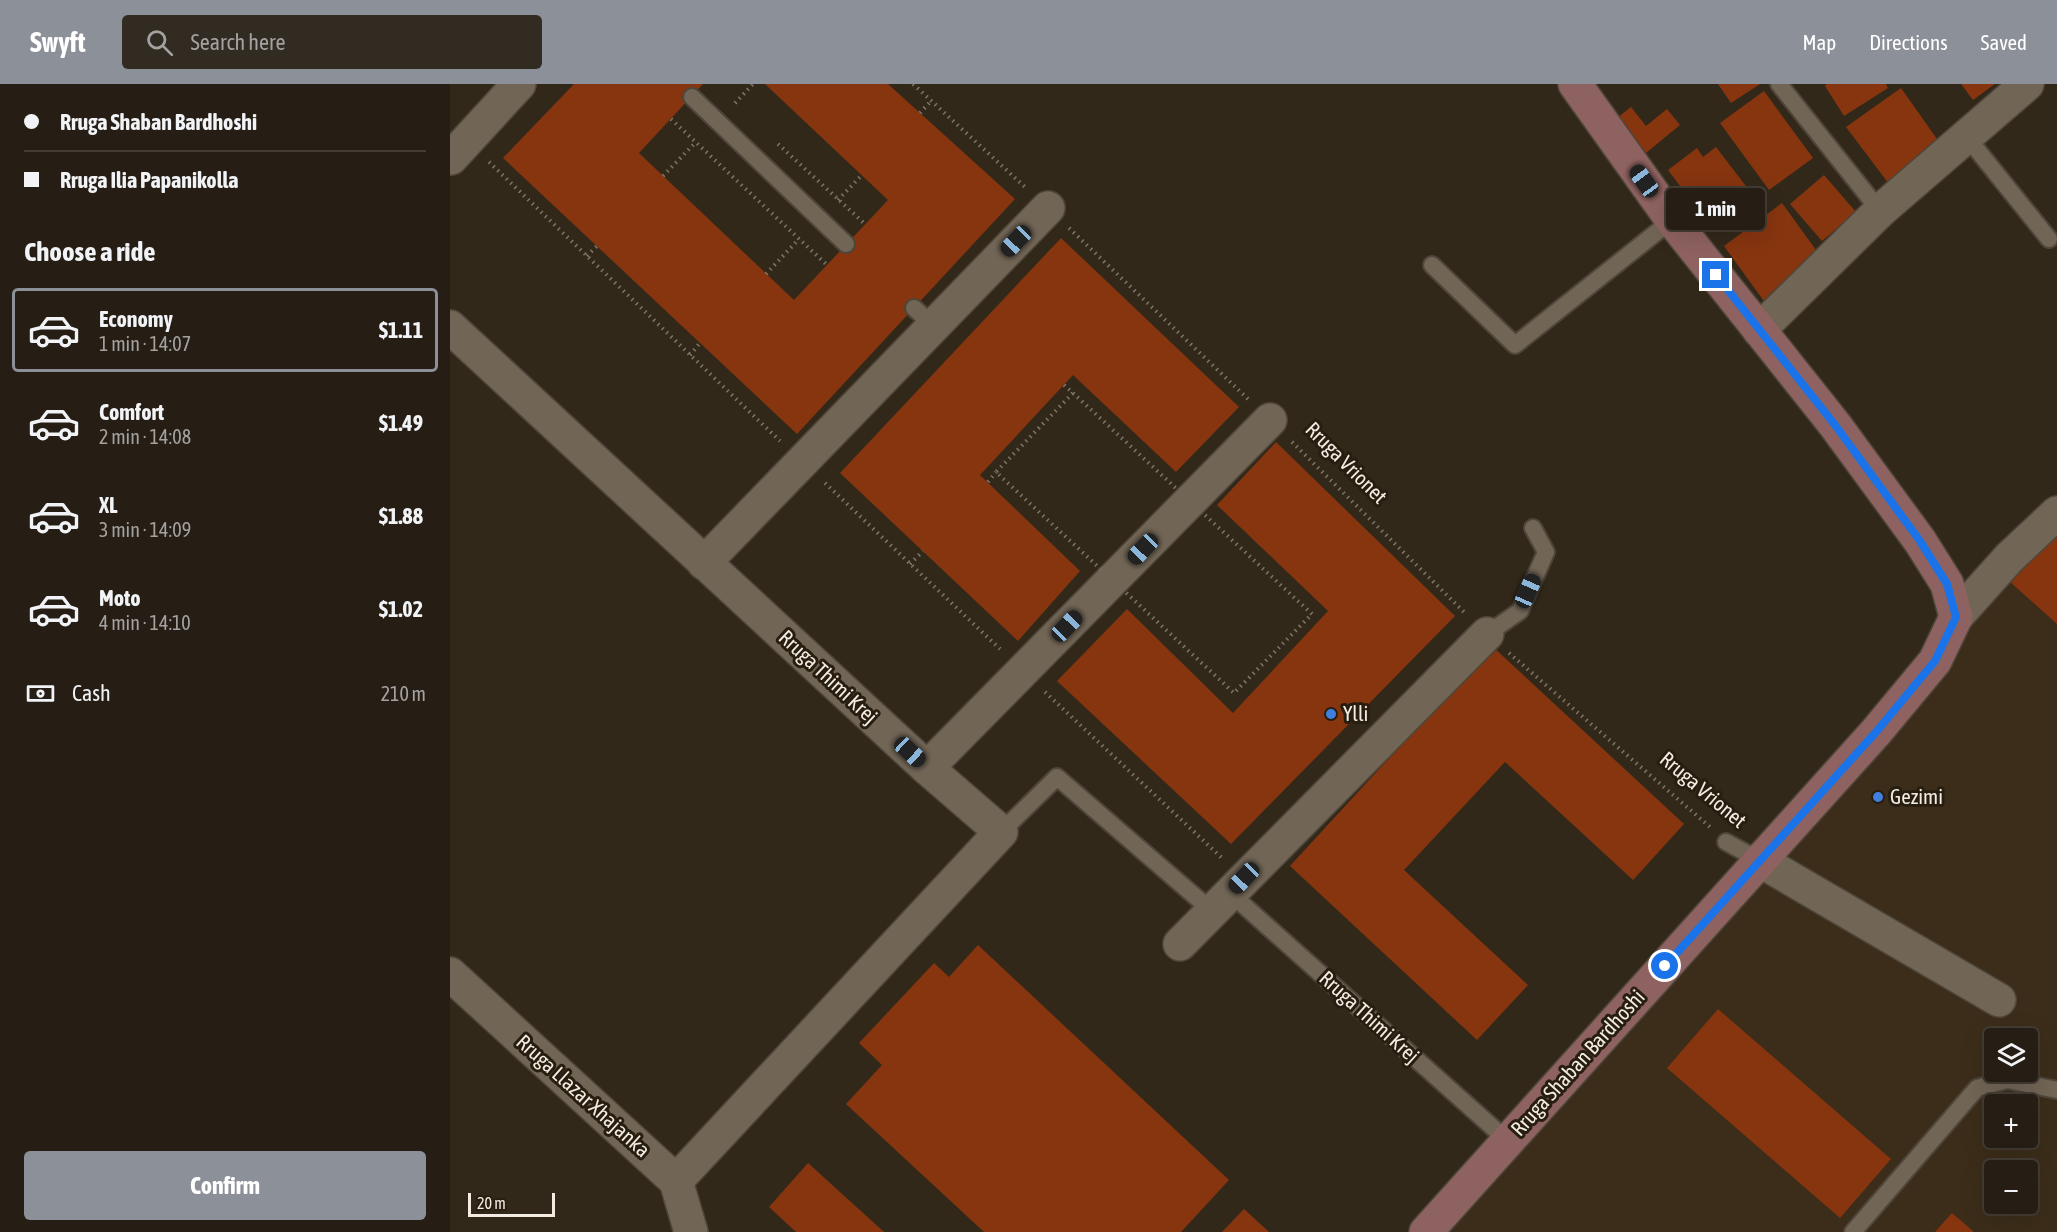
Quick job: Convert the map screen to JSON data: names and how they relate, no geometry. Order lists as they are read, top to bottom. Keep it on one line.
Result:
{"streets":{"street":["Rruga Thimi Krej","Rruga Shaban Bardhoshi","Rruga Llazar Xhajanka"],"lane":["Rruga Vrionet"]},"crossings":[["Rruga Vrionet","Rruga Shaban Bardhoshi"],["Rruga Thimi Krej","Rruga Shaban Bardhoshi"]],"places":["Ylli","Gezimi"],"scale_bar":"20 m","page":{"header":"Swyft","search":"Search here","nav":["Map","Directions","Saved"],"banner":["Rruga Shaban Bardhoshi","Rruga Ilia Papanikolla"],"bubble":"1 min","heading":"Choose a ride","list":[{"name":"Economy","note":"1 min · 14:07","value":"$1.11"},{"name":"Comfort","note":"2 min · 14:08","value":"$1.49"},{"name":"XL","note":"3 min · 14:09","value":"$1.88"},{"name":"Moto","note":"4 min · 14:10","value":"$1.02"}],"pay":["Cash","210 m"],"map_buttons":["+","−"],"buttons":"Confirm","scale":"20 m"}}
